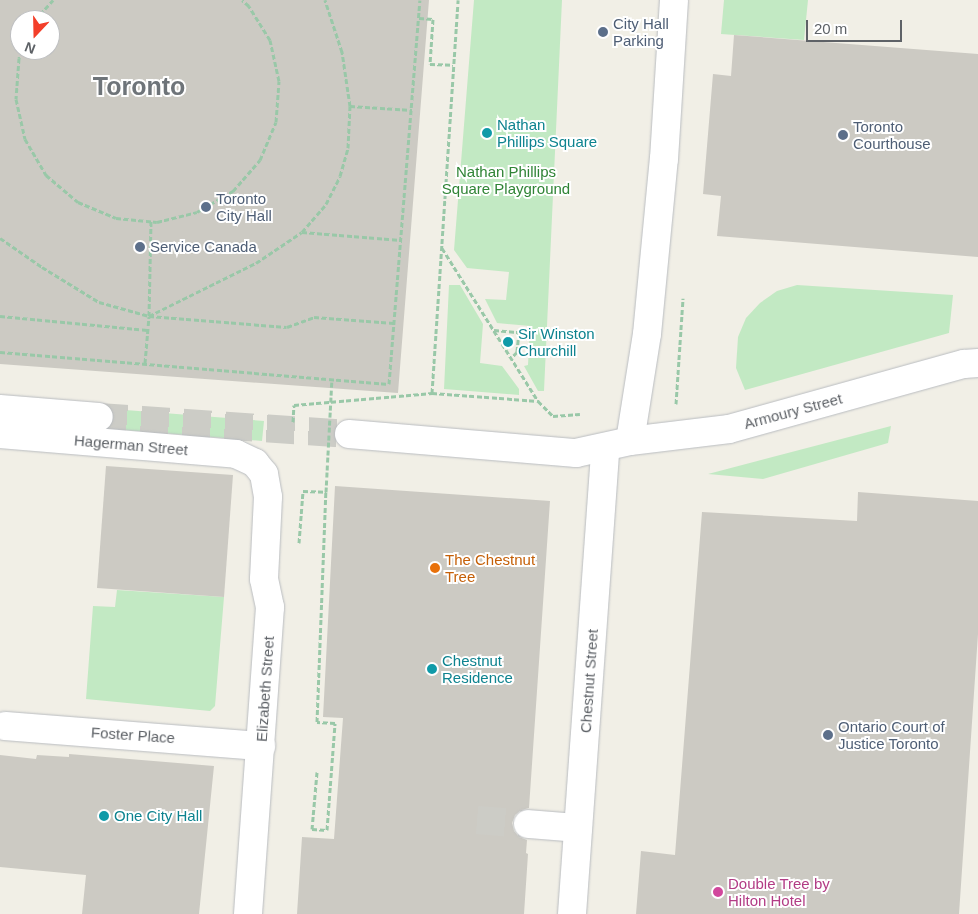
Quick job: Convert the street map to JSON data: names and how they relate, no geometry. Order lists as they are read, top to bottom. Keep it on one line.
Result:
{"streets":{"street":["Armoury Street","Hagerman Street","Chestnut Street","Elizabeth Street","Foster Place"]},"crossings":[["Armoury Street","Chestnut Street"],["Hagerman Street","Elizabeth Street"],["Elizabeth Street","Foster Place"]],"districts":["Toronto"],"parks":["Nathan Phillips Square Playground"],"places":["City Hall Parking","Nathan Phillips Square","Toronto Courthouse","Toronto City Hall","Service Canada","Sir Winston Churchill","The Chestnut Tree","Chestnut Residence","Ontario Court of Justice Toronto","One City Hall","Double Tree by Hilton Hotel"],"scale_bar":"20 m","north":"bottom"}
